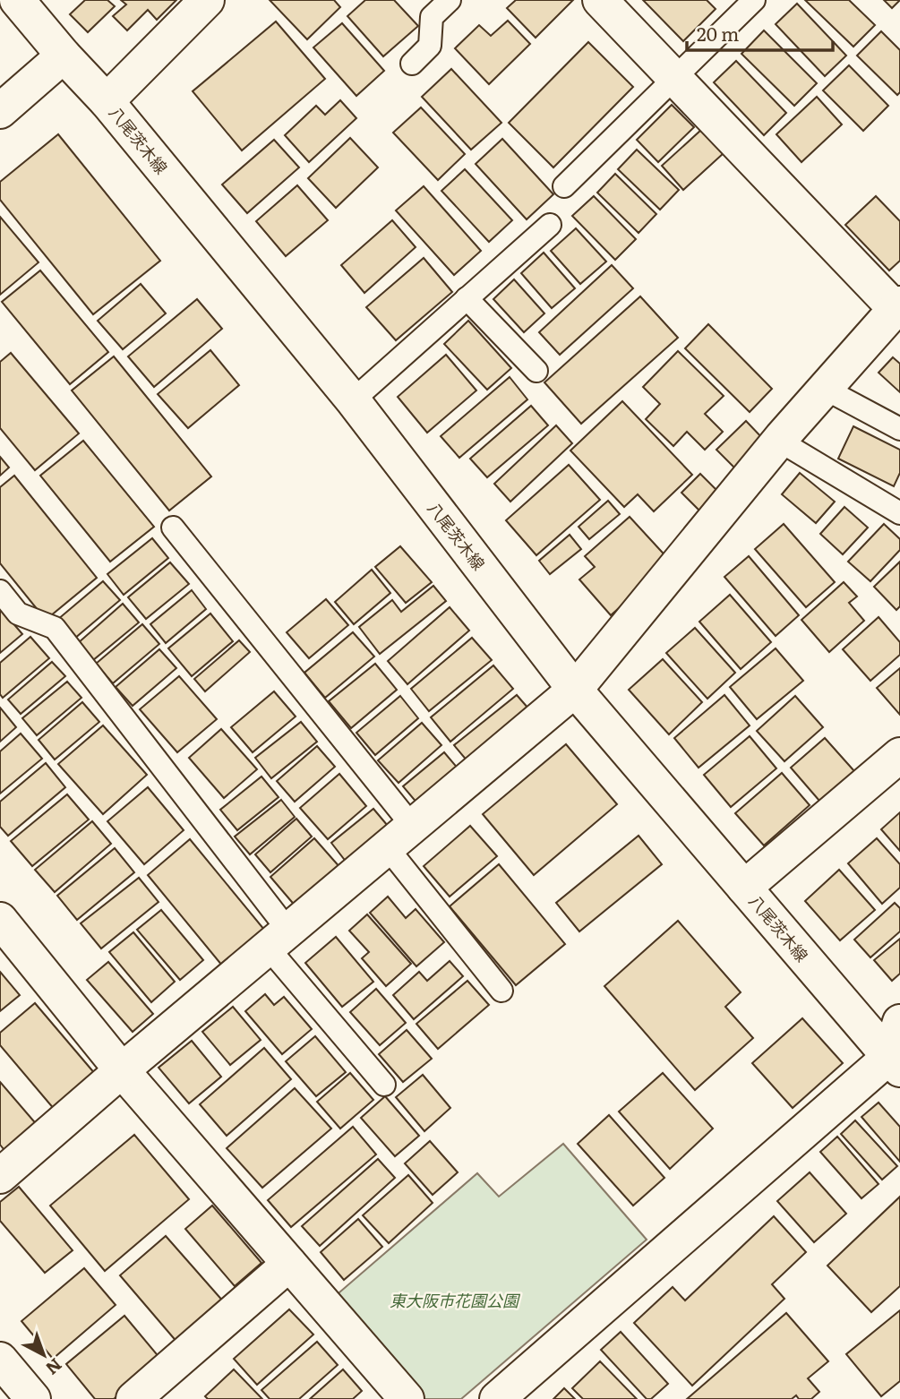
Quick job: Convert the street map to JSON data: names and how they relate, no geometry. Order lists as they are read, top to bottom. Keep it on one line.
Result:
{"streets":{"street":["八尾茨木線"]},"parks":["東大阪市花園公園"],"scale_bar":"20 m","north":"bottom right"}
